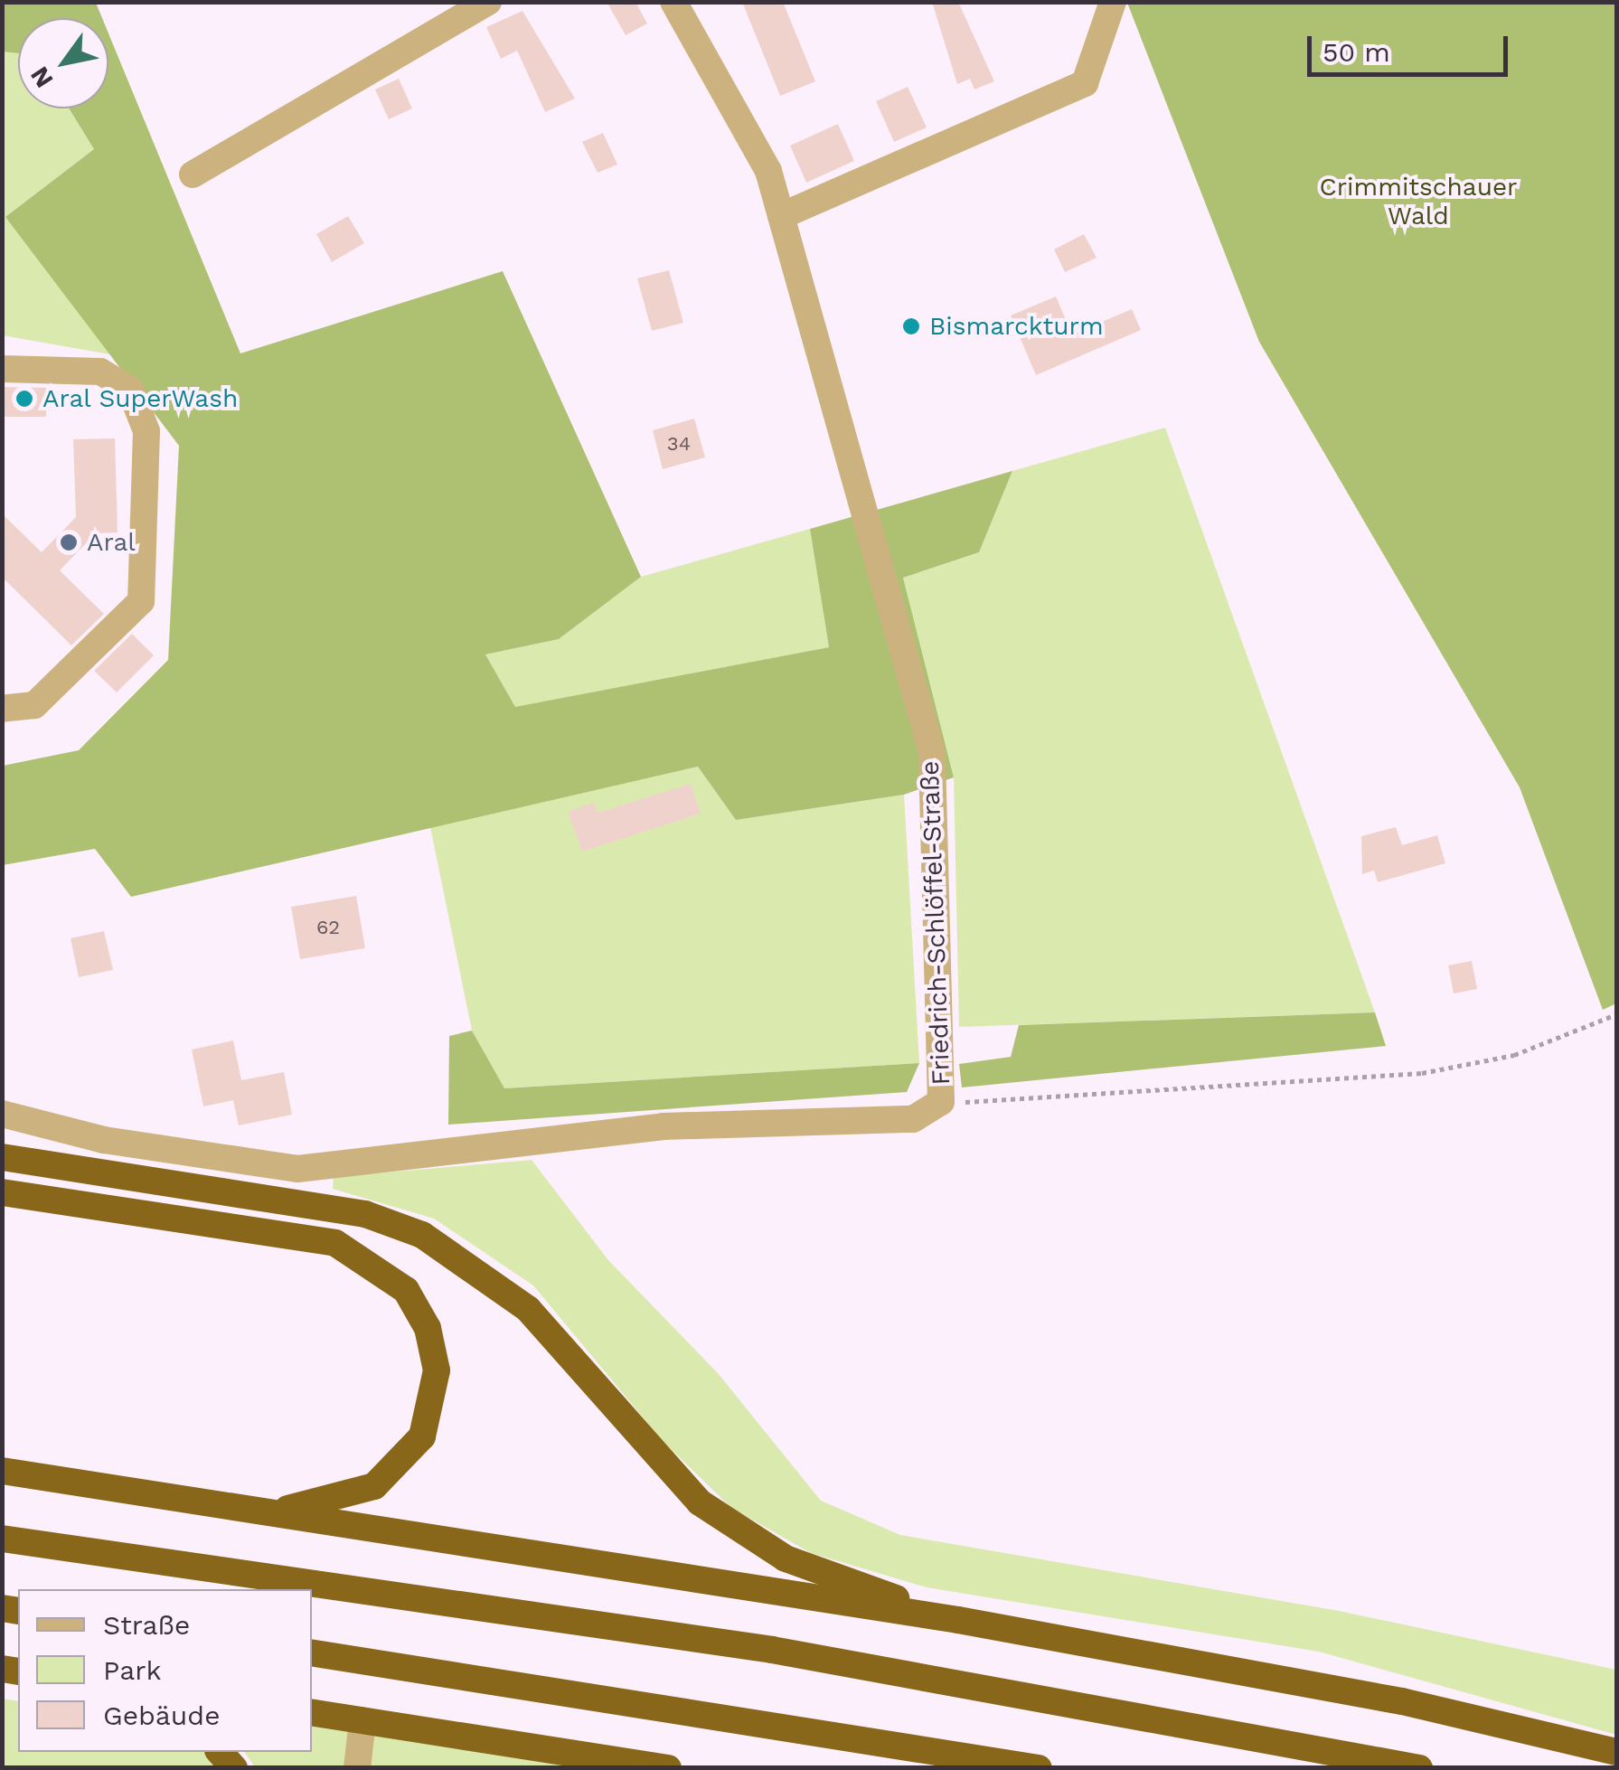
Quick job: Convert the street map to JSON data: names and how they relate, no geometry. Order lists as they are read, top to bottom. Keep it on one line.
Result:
{"streets":{"street":["Friedrich-Schlöffel-Straße"]},"parks":["Crimmitschauer Wald"],"places":["Bismarckturm","Aral SuperWash","Aral"],"house_numbers":["34","62"],"legend":["Straße","Park","Gebäude"],"scale_bar":"50 m","north":"bottom left"}
